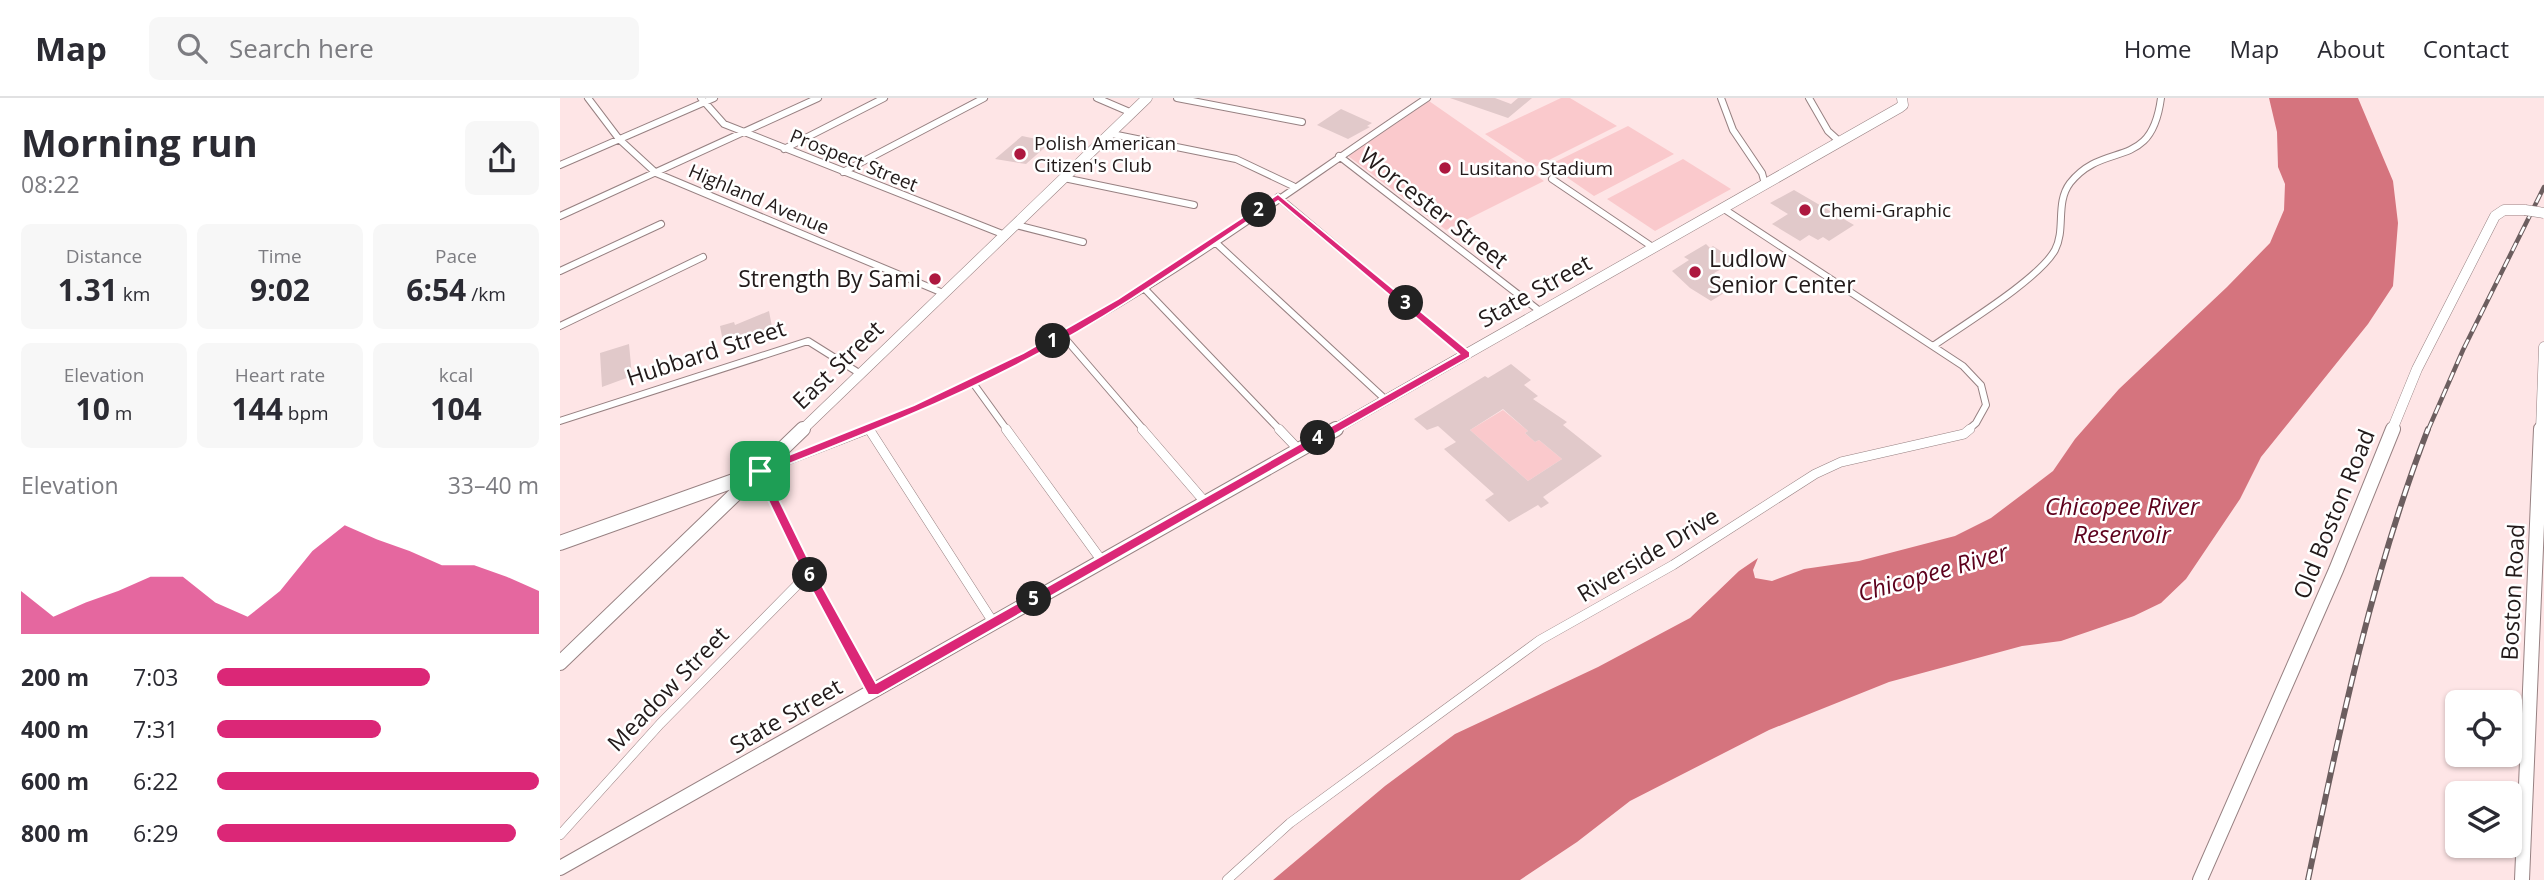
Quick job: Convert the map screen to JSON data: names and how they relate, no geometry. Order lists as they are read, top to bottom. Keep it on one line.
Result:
{"streets":{"street":["Prospect Street","Highland Avenue","Worcester Street","State Street","Hubbard Street","East Street","Old Boston Road","Riverside Drive","Boston Road","Meadow Street"]},"crossings":[["Prospect Street","East Street"],["Highland Avenue","East Street"],["Worcester Street","State Street"],["State Street","Riverside Drive"],["Hubbard Street","East Street"]],"water":["Chicopee River Reservoir","Chicopee River"],"places":["Polish American Citizen's Club","Lusitano Stadium","Chemi-Graphic","Ludlow Senior Center","Strength By Sami"],"page":{"header":"Map","search":"Search here","nav":["Home","Map","About","Contact"],"heading":["Morning run","08:22"],"pins":["2","3","1","4","6","5"],"stats":[["Distance","1.31 km"],["Time","9:02"],["Pace","6:54 /km"],["Elevation","10 m"],["Heart rate","144 bpm"],["kcal","104"]],"chart":["Elevation","33–40 m"],"list":[{"name":"200 m","note":"7:03"},{"name":"400 m","note":"7:31"},{"name":"600 m","note":"6:22"},{"name":"800 m","note":"6:29"}]}}
